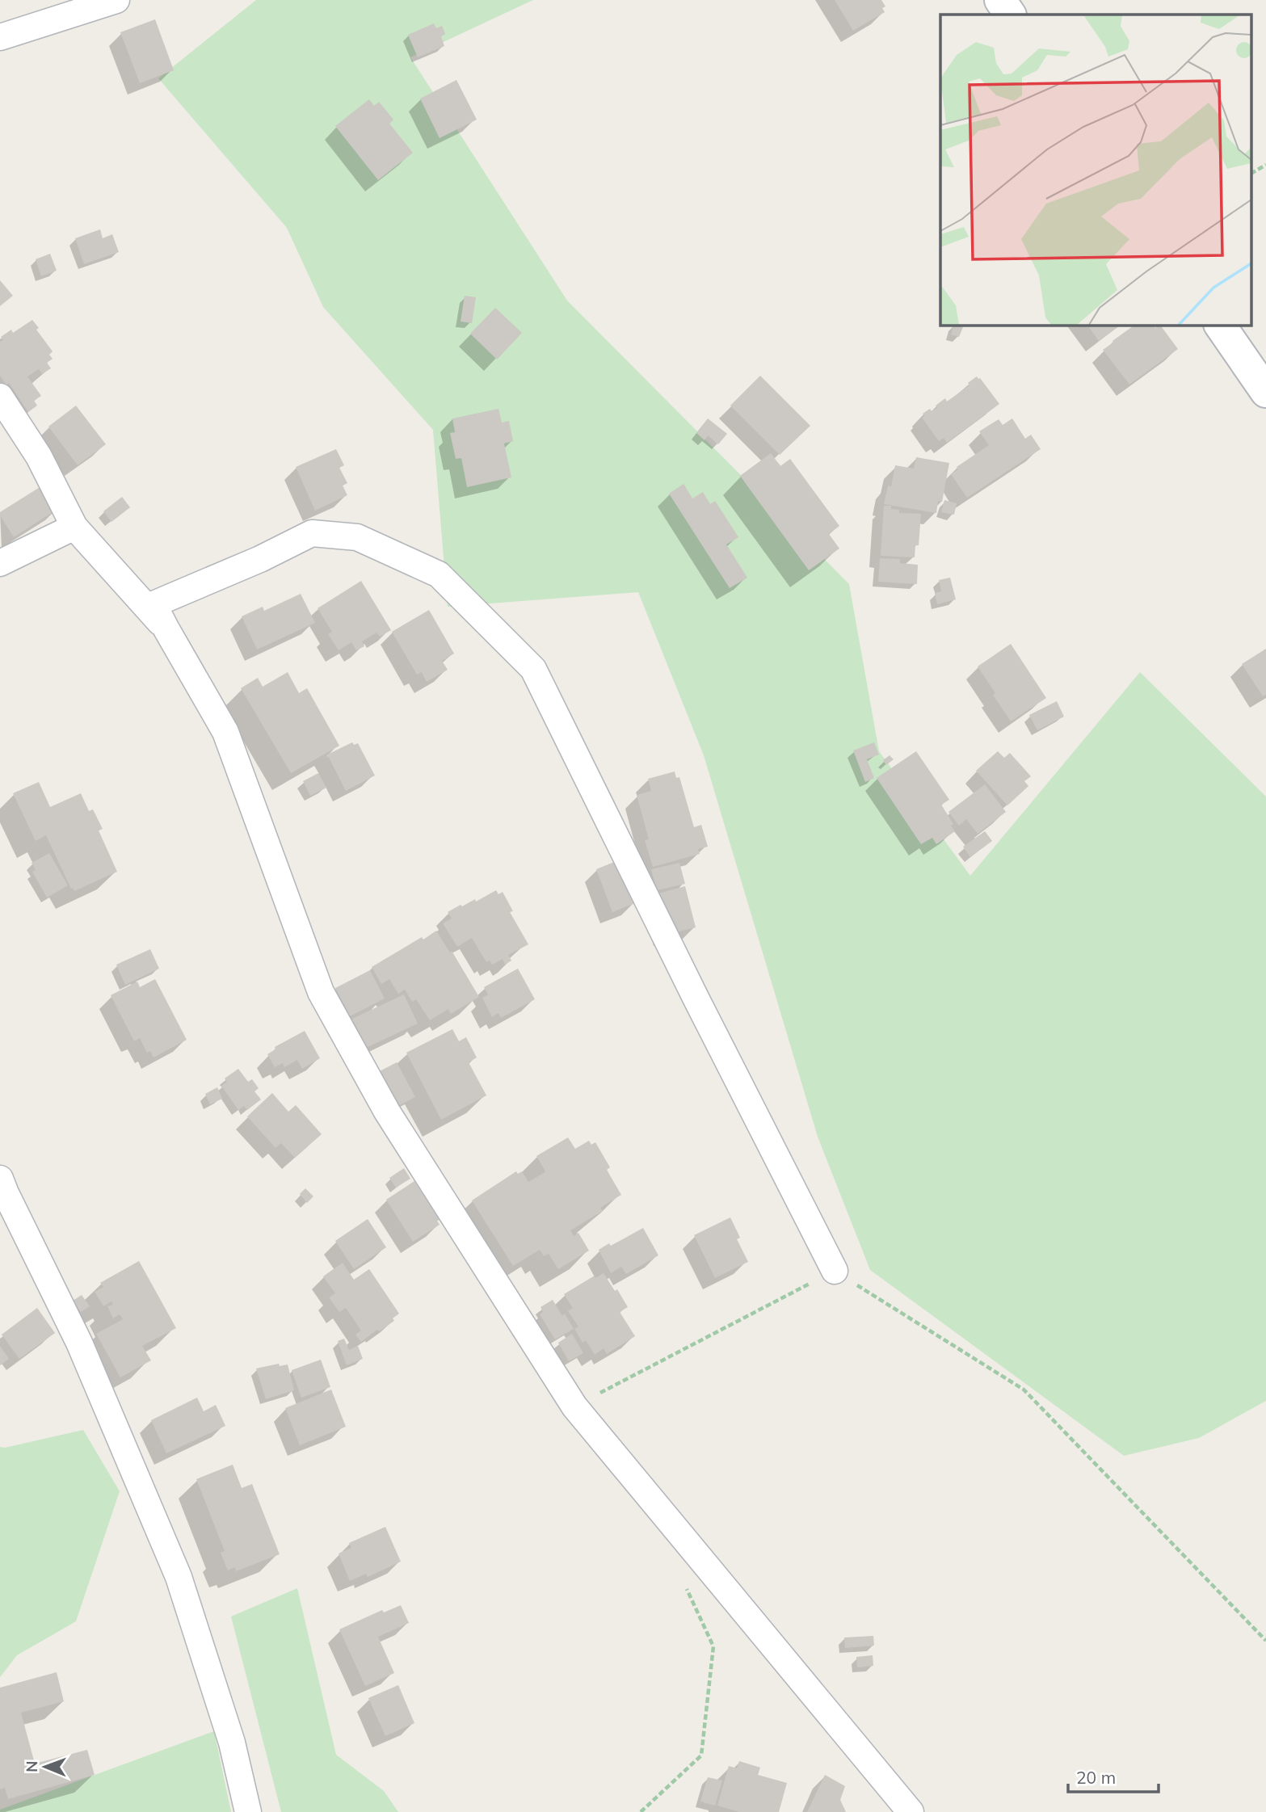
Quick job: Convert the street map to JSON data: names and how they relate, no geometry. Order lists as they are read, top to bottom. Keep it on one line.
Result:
{"scale_bar":"20 m","north":"left"}
